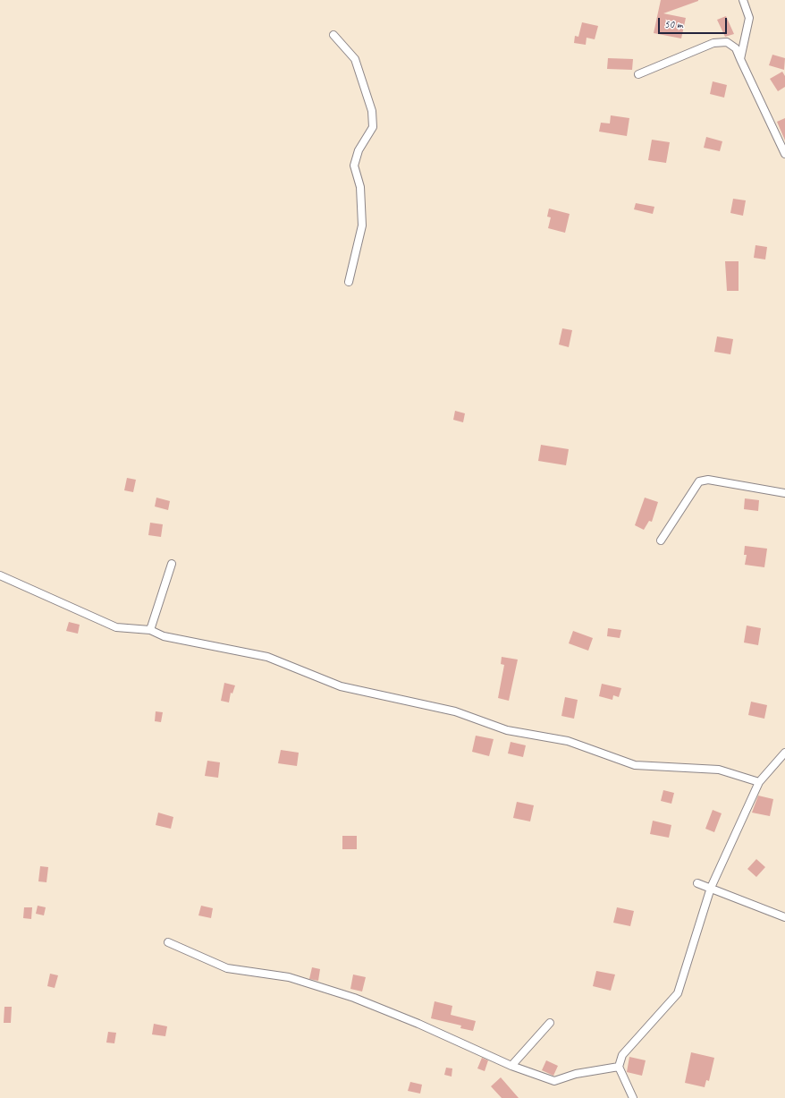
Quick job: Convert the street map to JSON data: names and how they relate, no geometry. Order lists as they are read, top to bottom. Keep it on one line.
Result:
{"scale_bar":"50 m"}
